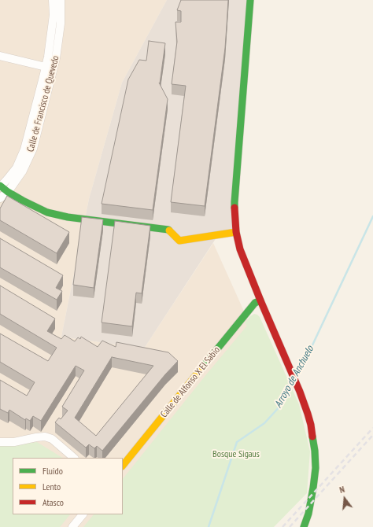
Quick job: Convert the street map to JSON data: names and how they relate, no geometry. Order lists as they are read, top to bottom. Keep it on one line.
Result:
{"streets":{"street":["Calle de Francisco de Quevedo","Calle de Alfonso X El Sabio"]},"water":["Arroyo de Anchuelo"],"parks":["Bosque Sigaus"],"legend":["Fluido","Lento","Atasco"],"north":"top"}
